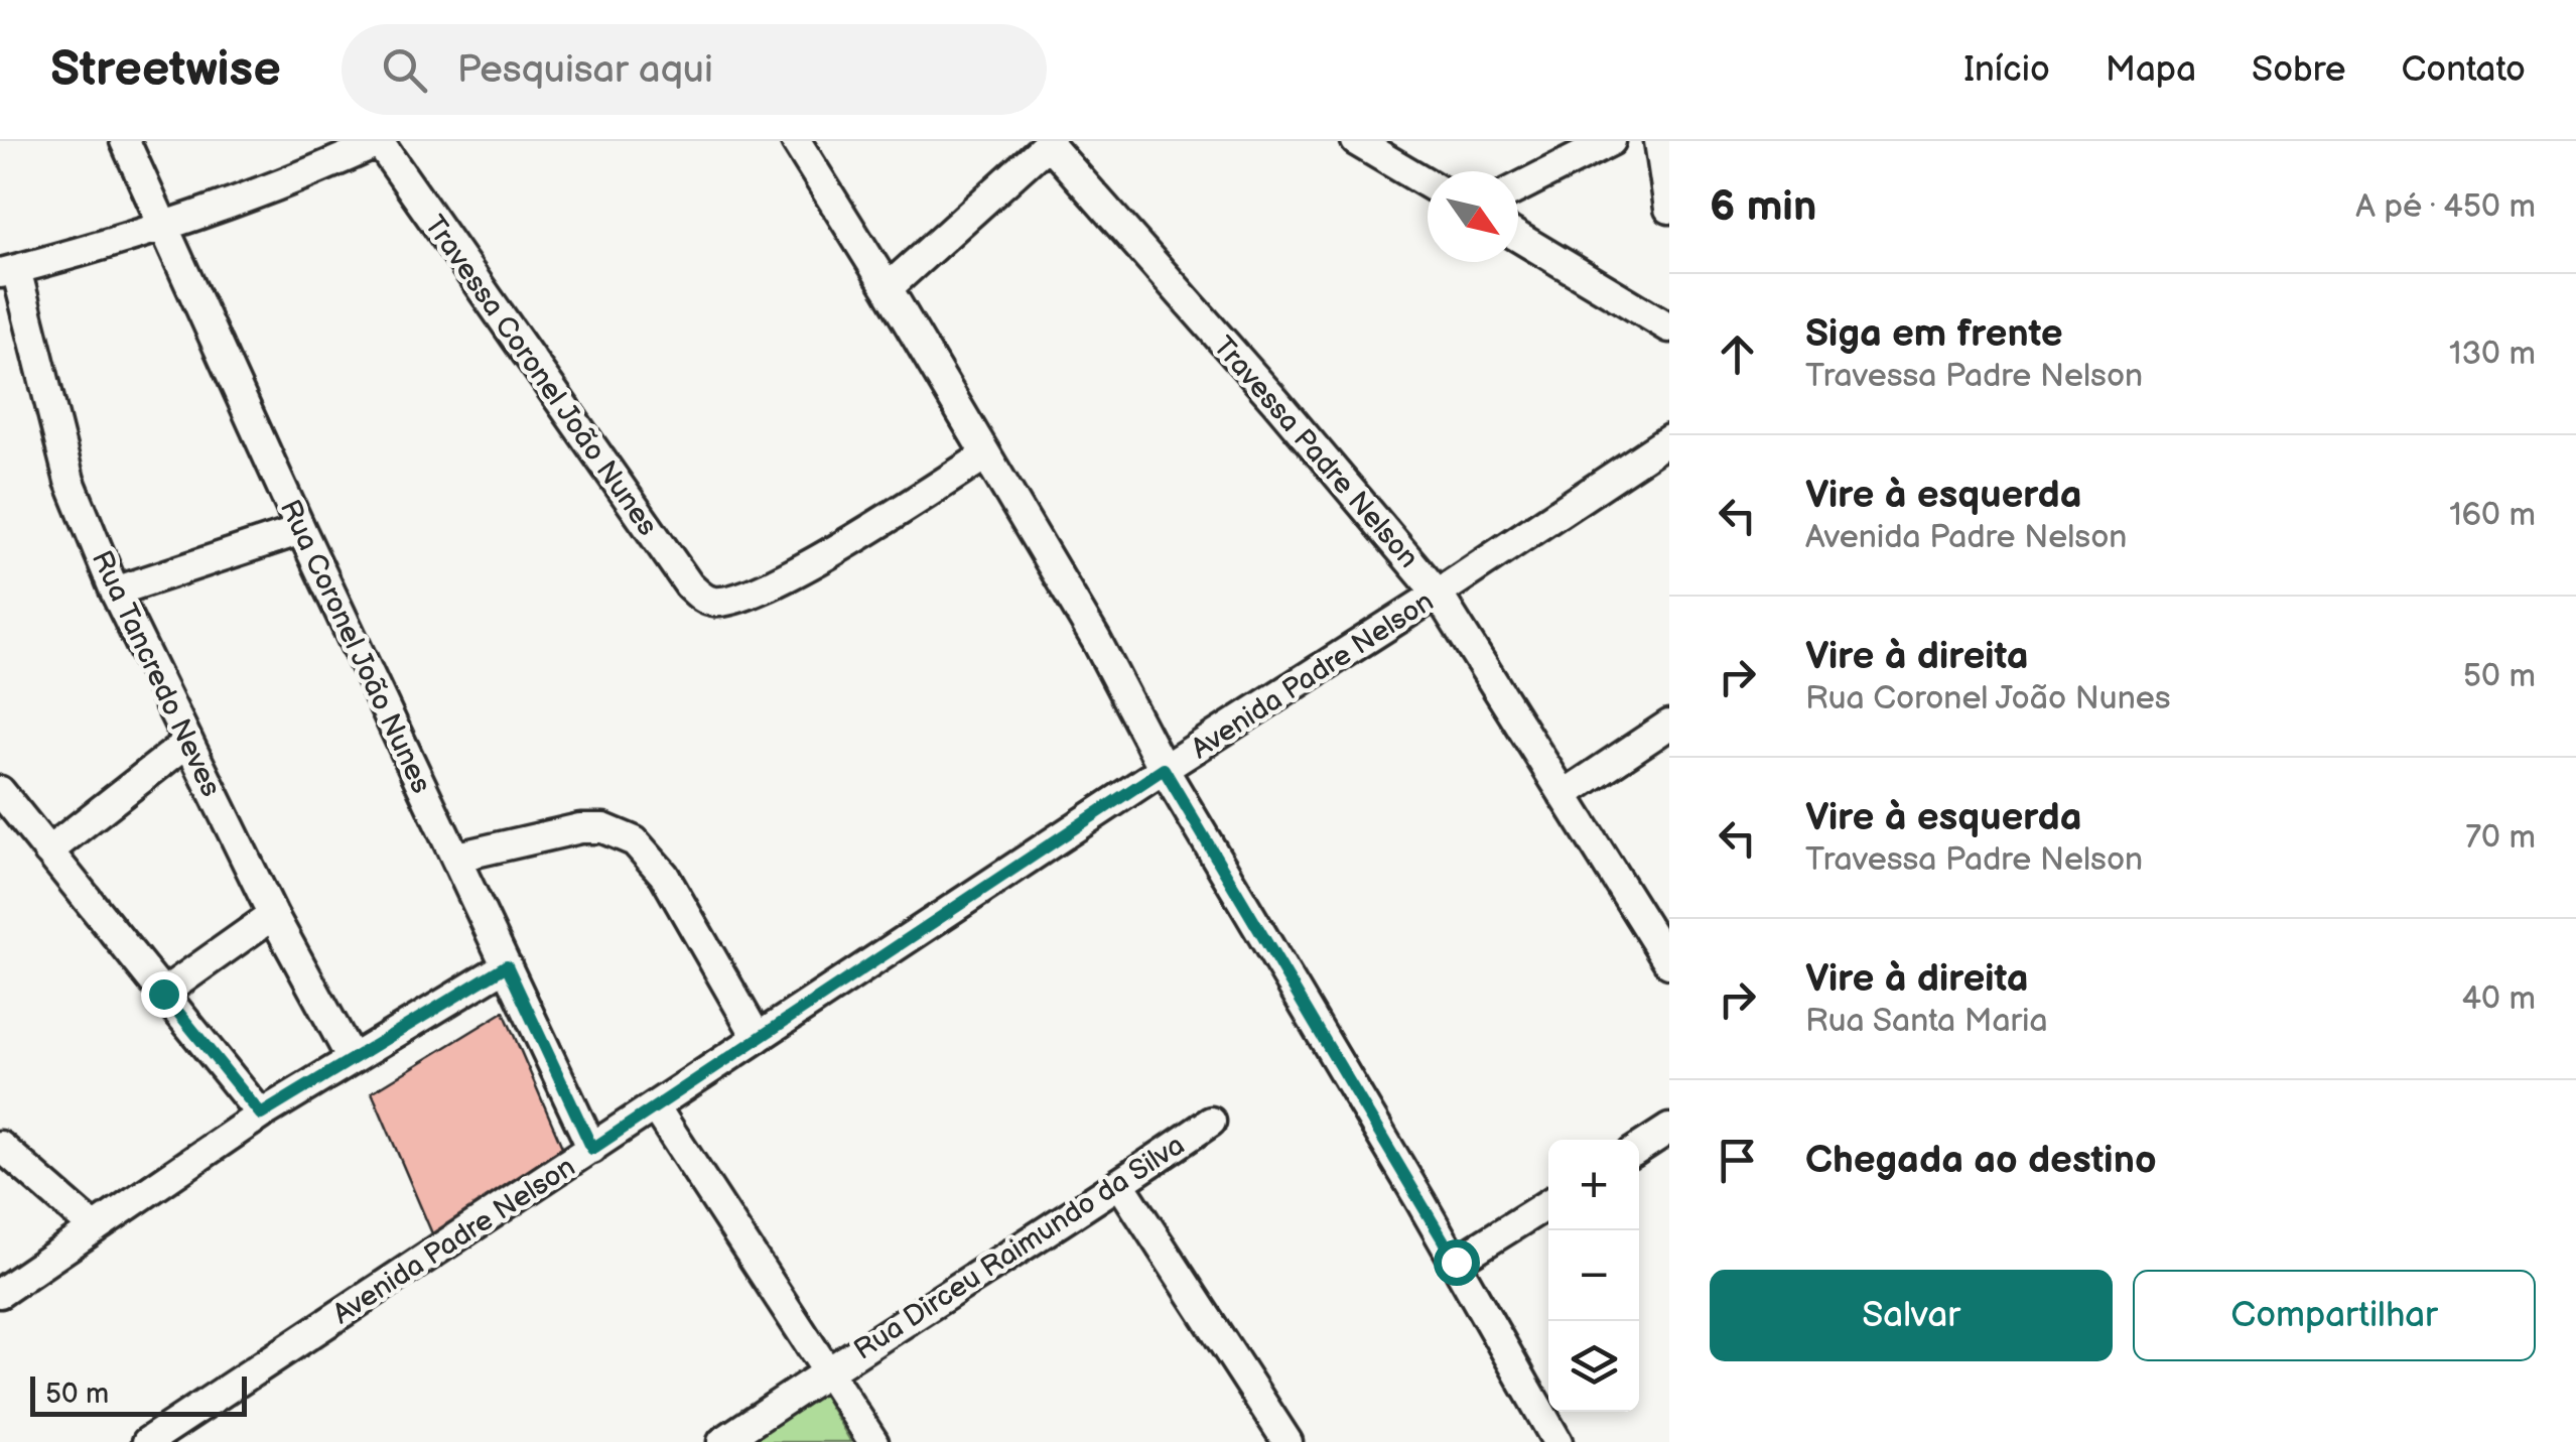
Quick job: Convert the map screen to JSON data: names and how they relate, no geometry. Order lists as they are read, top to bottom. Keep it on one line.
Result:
{"streets":{"street":["Travessa Coronel João Nunes","Travessa Padre Nelson","Rua Coronel João Nunes","Rua Tancredo Neves","Avenida Padre Nelson","Rua Dirceu Raimundo da Silva"]},"crossings":[["Travessa Padre Nelson","Avenida Padre Nelson"],["Rua Coronel João Nunes","Avenida Padre Nelson"]],"scale_bar":"50 m","north":"bottom right","page":{"header":"Streetwise","search":"Pesquisar aqui","nav":["Início","Mapa","Sobre","Contato"],"heading":["6 min","A pé · 450 m"],"list":[["Siga em frente","Travessa Padre Nelson","130 m"],["Vire à esquerda","Avenida Padre Nelson","160 m"],["Vire à direita","Rua Coronel João Nunes","50 m"],["Vire à esquerda","Travessa Padre Nelson","70 m"],["Vire à direita","Rua Santa Maria","40 m"],"Chegada ao destino"],"map_buttons":["+","−"],"buttons":["Salvar","Compartilhar"],"scale":"50 m"}}
